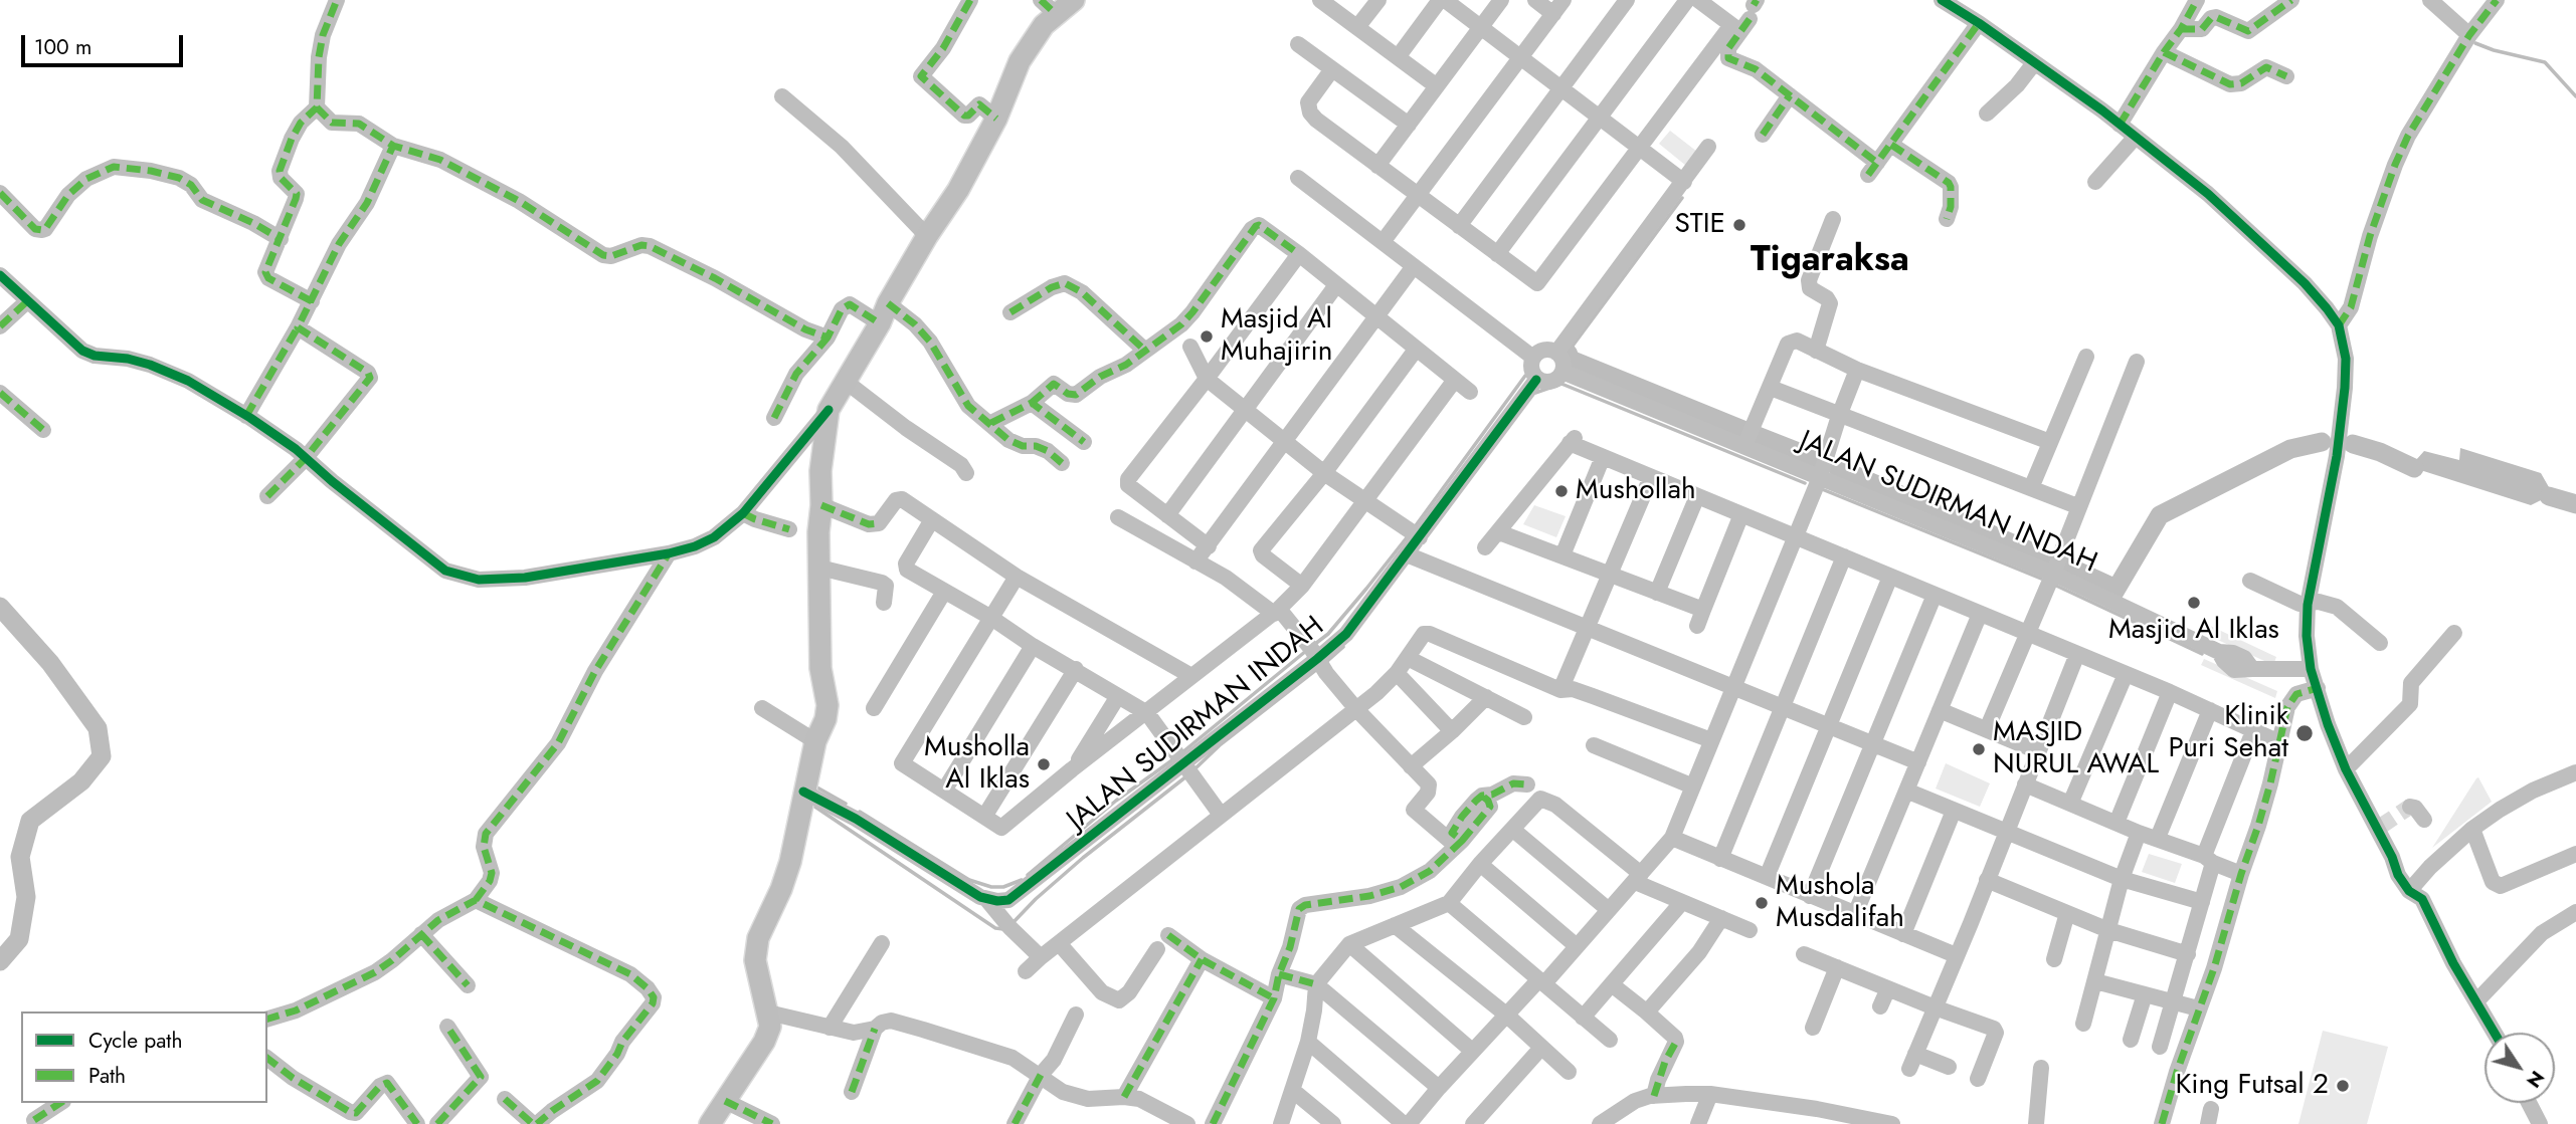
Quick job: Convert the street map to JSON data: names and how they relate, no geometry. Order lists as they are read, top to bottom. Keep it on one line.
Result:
{"streets":{"street":["JALAN SUDIRMAN INDAH"]},"districts":["Tigaraksa"],"places":["STIE","Masjid Al Muhajirin","Mushollah","Masjid Al Iklas","Klinik Puri Sehat","MASJID NURUL AWAL","Musholla Al Iklas","Mushola Musdalifah","King Futsal 2"],"legend":["Cycle path","Path"],"scale_bar":"100 m","north":"bottom right"}
